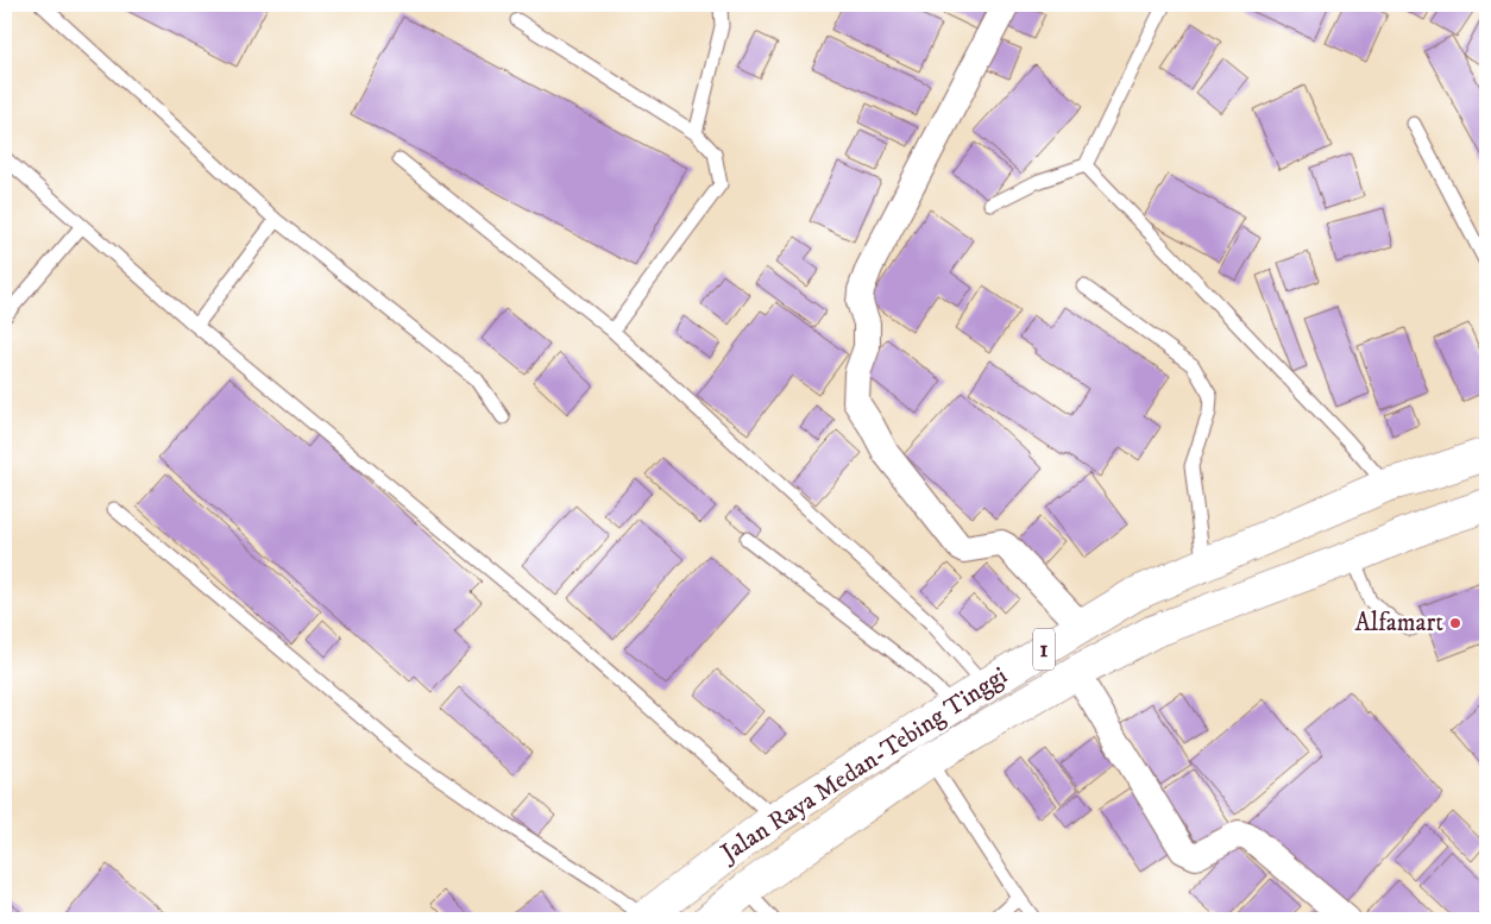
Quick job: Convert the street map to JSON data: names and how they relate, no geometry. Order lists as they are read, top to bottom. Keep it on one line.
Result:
{"streets":{"highway":["1","Jalan Raya Medan-Tebing Tinggi"]},"places":["Alfamart"]}
